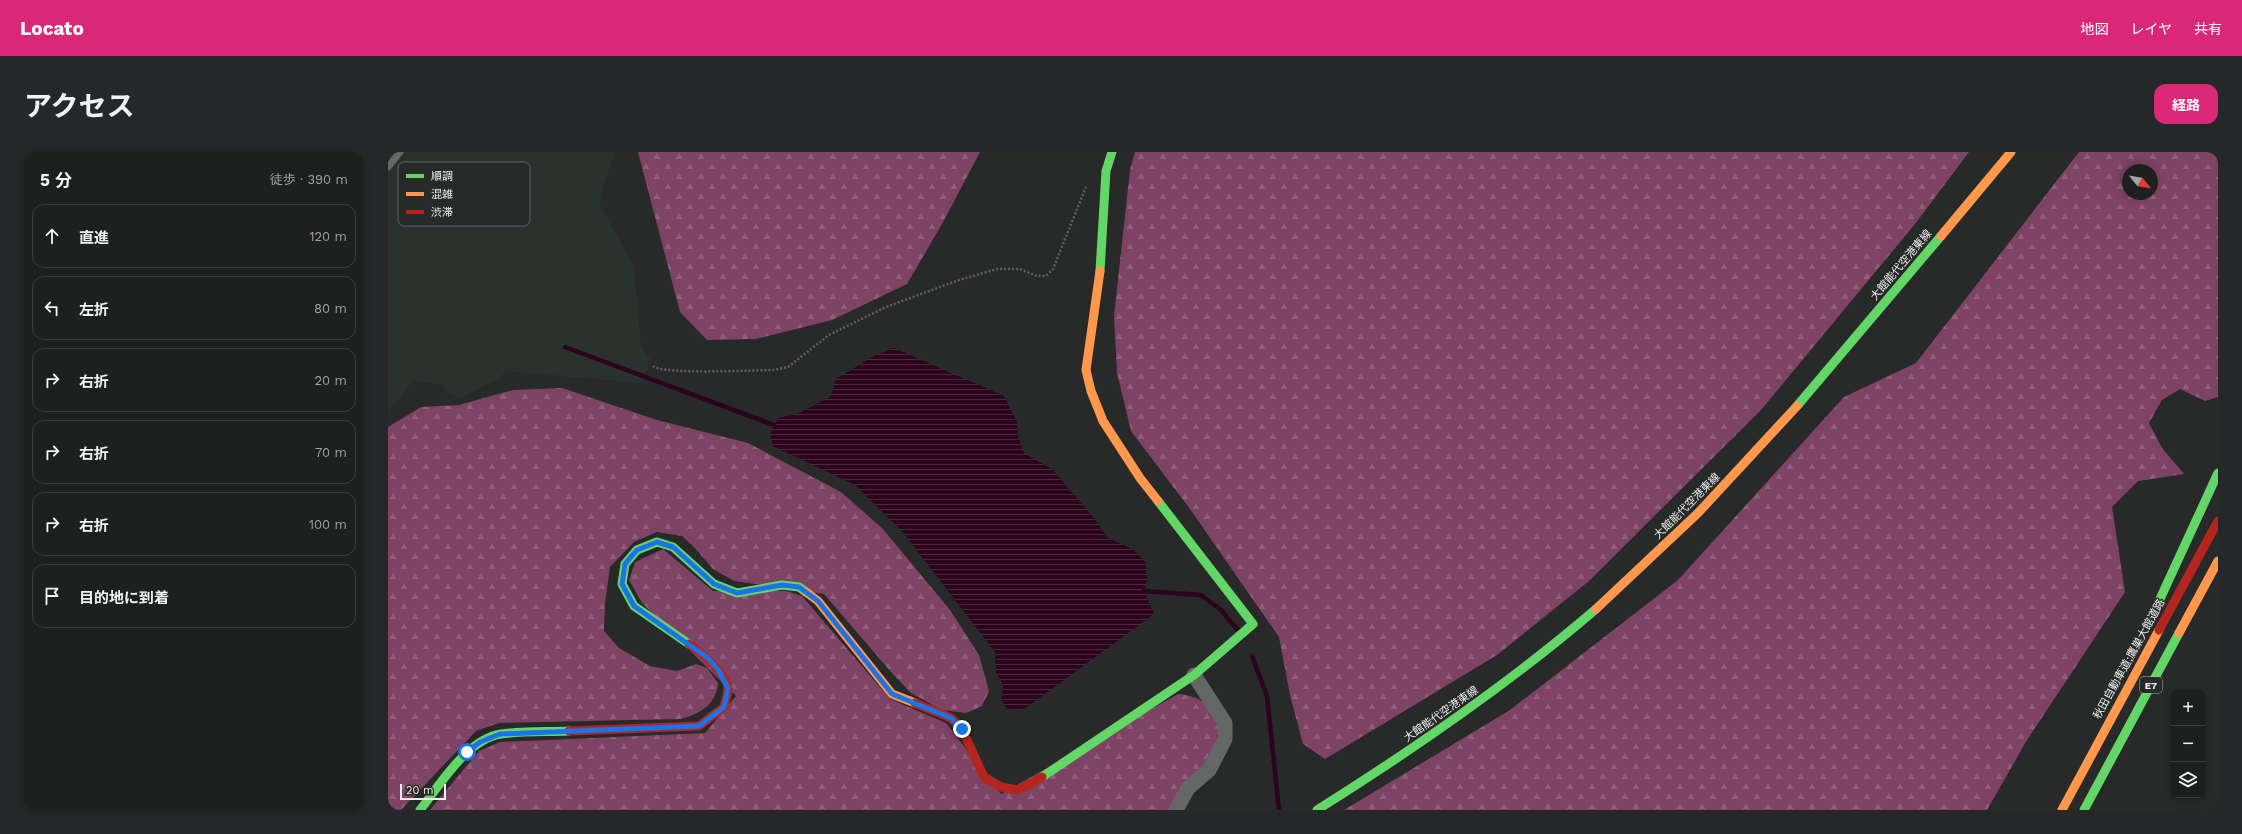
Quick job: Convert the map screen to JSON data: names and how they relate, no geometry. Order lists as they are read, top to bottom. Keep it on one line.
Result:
{"streets":{"main road":["大館能代空港東線","秋田自動車道;鷹巣大館道路","E7"]},"legend":["順調","混雑","渋滞"],"scale_bar":"20 m","north":"bottom right","page":{"header":"Locato","nav":["地図","レイヤ","共有"],"title":"アクセス","buttons":"経路","heading":["5 分","徒歩 · 390 m"],"list":[["直進","120 m"],["左折","80 m"],["右折","20 m"],["右折","70 m"],["右折","100 m"],"目的地に到着"],"map_buttons":["+","−"],"scale":"20 m"}}
